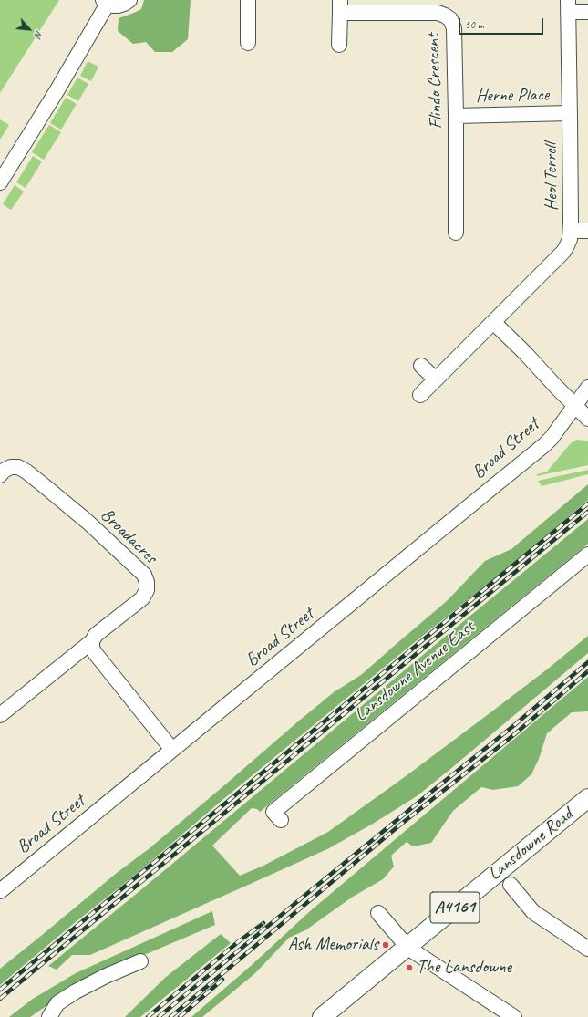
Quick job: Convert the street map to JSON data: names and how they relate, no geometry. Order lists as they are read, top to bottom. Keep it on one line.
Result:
{"streets":{"main road":["Lansdowne Road","A4161"],"street":["Flindo Crescent","Herne Place","Heol Terrell","Broad Street","Broadacres","Lansdowne Avenue East"]},"crossings":[["Flindo Crescent","Herne Place"],["Herne Place","Heol Terrell"]],"places":["Ash Memorials","The Lansdowne"],"scale_bar":"50 m","north":"bottom right"}
